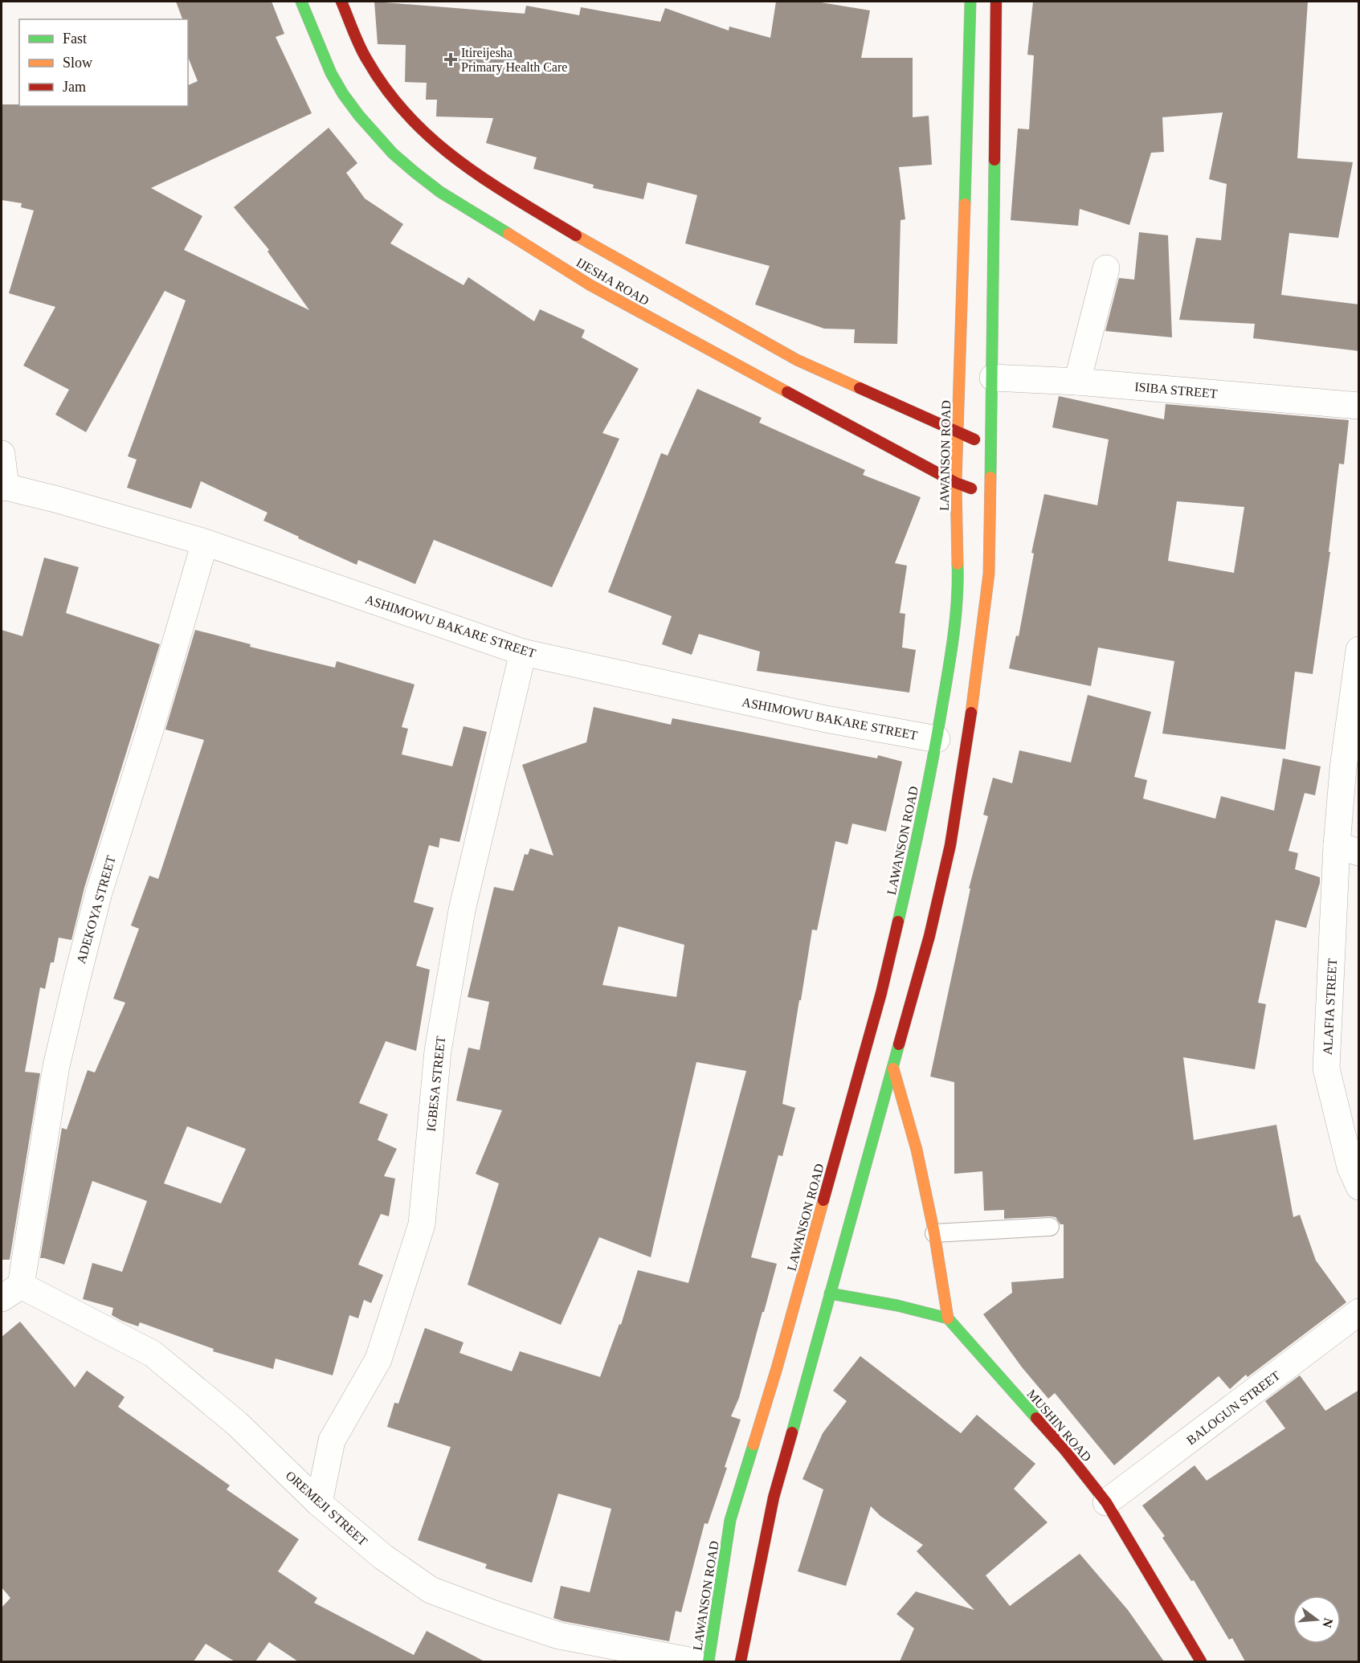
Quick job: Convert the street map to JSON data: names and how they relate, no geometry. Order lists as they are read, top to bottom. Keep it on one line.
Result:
{"streets":{"main road":["IJESHA ROAD","LAWANSON ROAD","MUSHIN ROAD"],"street":["ISIBA STREET","ASHIMOWU BAKARE STREET","ADEKOYA STREET","ALAFIA STREET","IGBESA STREET","BALOGUN STREET","OREMEJI STREET"]},"crossings":[["IJESHA ROAD","LAWANSON ROAD"],["LAWANSON ROAD","ASHIMOWU BAKARE STREET"],["ASHIMOWU BAKARE STREET","ADEKOYA STREET"],["ASHIMOWU BAKARE STREET","IGBESA STREET"],["ADEKOYA STREET","OREMEJI STREET"],["IGBESA STREET","OREMEJI STREET"],["BALOGUN STREET","MUSHIN ROAD"]],"places":{"health":["Itireijesha Primary Health Care"]},"legend":["Fast","Slow","Jam"],"north":"right"}
